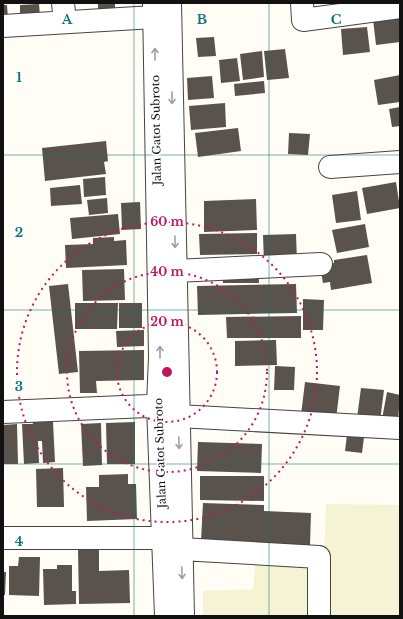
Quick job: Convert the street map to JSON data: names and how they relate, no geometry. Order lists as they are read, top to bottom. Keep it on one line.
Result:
{"streets":{"street":["Jalan Gatot Subroto"]},"grid":{"columns":["A","B","C"],"rows":["1","2","3","4"]},"rings":["60 m","40 m","20 m"]}
